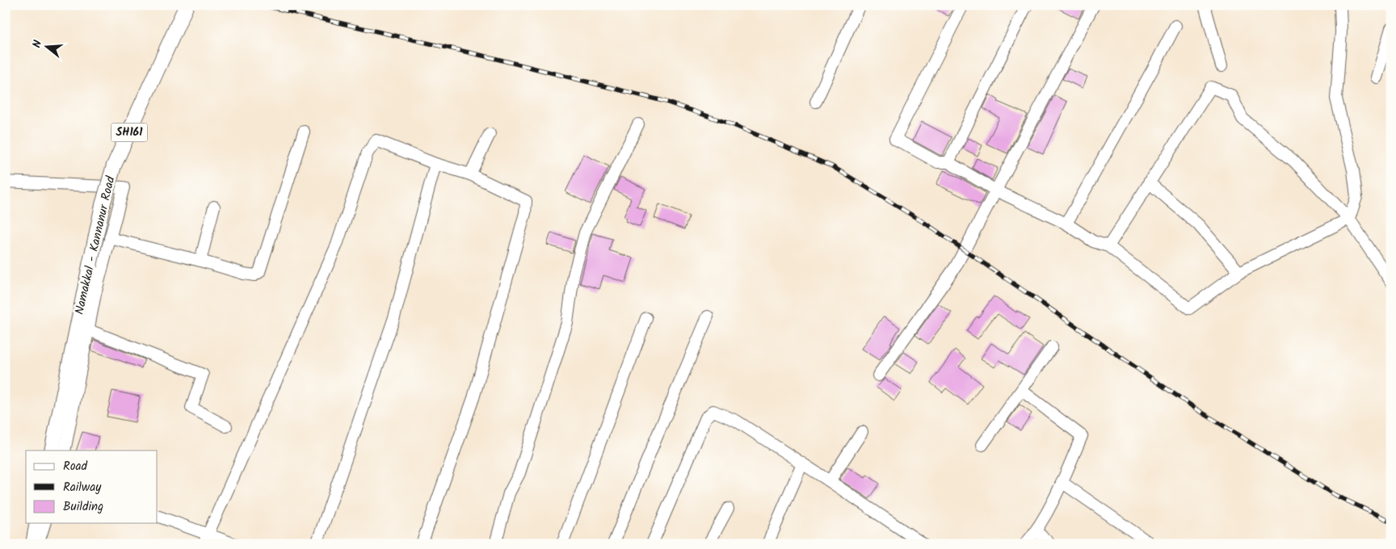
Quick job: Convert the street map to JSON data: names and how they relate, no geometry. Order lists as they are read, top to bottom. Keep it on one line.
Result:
{"streets":{"main road":["SH161","Namakkal - Kannanur Road"]},"legend":["Road","Railway","Building"],"north":"left"}
